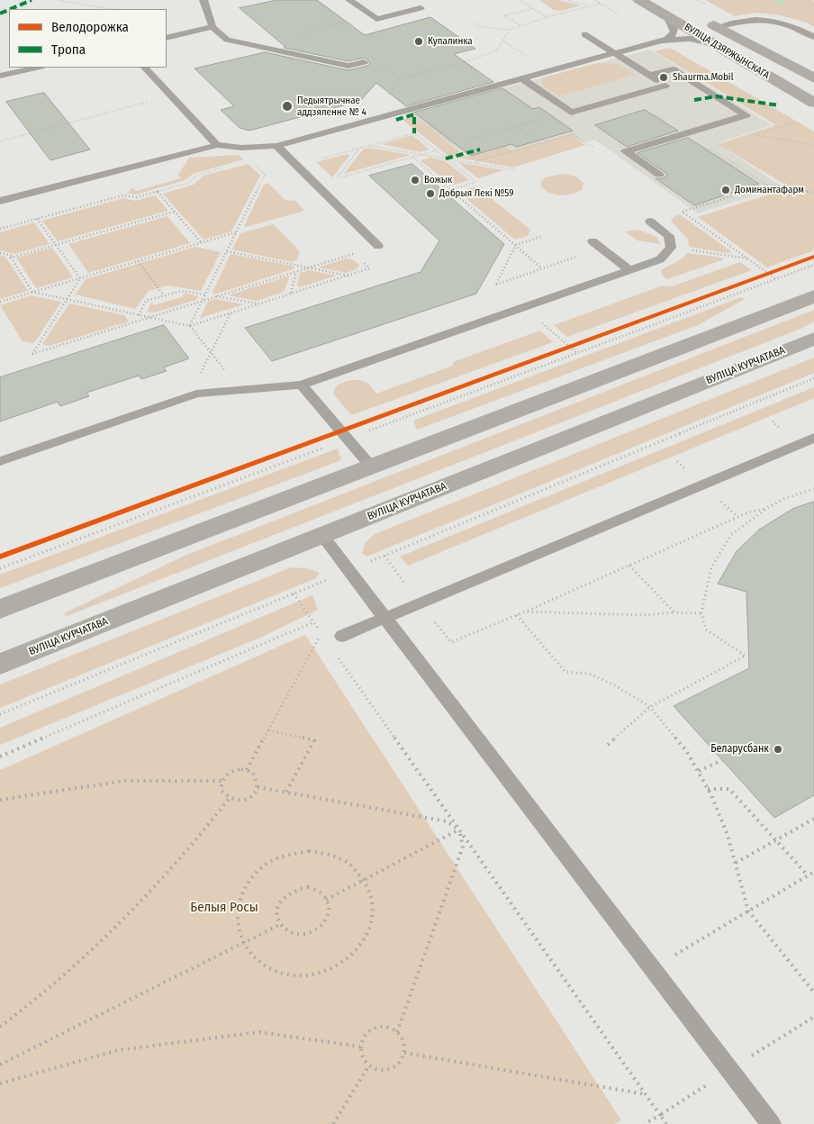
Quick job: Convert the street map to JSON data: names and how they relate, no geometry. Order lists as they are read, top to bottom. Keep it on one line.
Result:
{"streets":{"main road":["ВУЛІЦА ДЗЯРЖЫНСКАГА","ВУЛІЦА КУРЧАТАВА"]},"parks":["Белыя Росы"],"places":["Купалинка","Shaurma.Mobil","Педыятрычнае аддзяленне № 4","Вожык","Доминантафарм","Добрыя Лекі №59","Беларусбанк"],"legend":["Велодорожка","Тропа"]}
